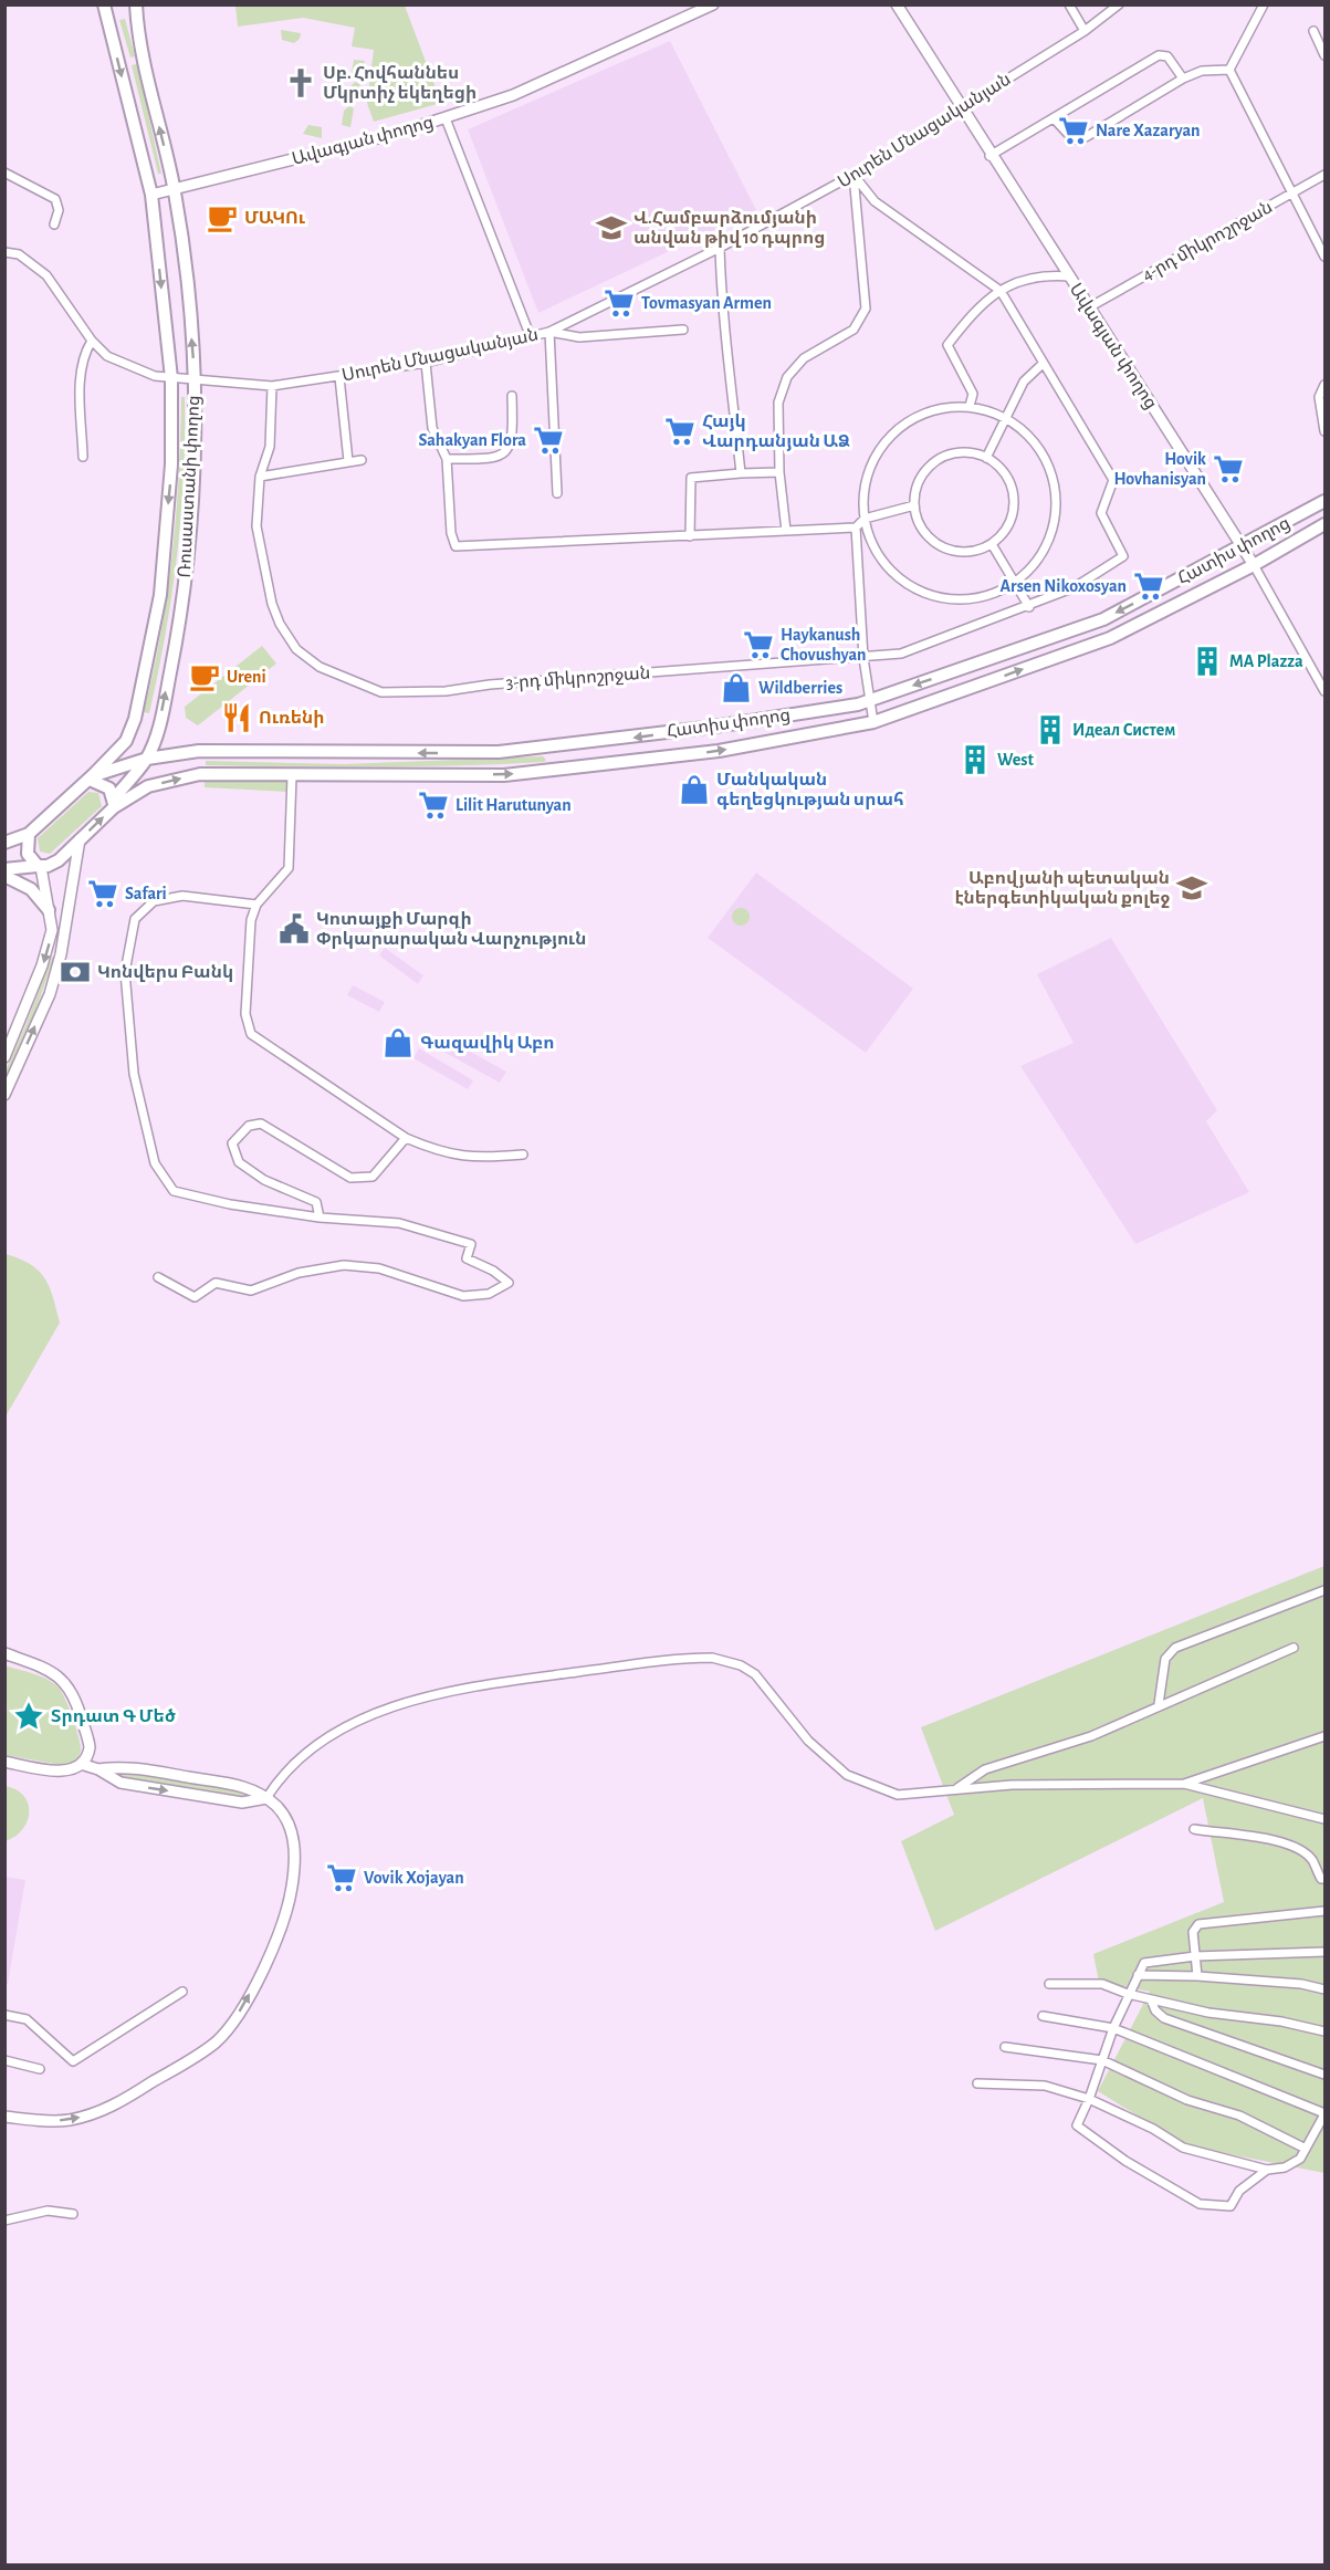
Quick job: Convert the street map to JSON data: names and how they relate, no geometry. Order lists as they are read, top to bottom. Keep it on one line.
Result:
{"streets":{"main road":["Ռուսաստանի փողոց","Հատիս փողոց"],"street":["Սուրեն Մնացականյան","Ավագյան փողոց","4-րդ միկրոշրջան","3-րդ միկրոշրջան"]},"crossings":[["Սուրեն Մնացականյան","Ավագյան փողոց"],["Սուրեն Մնացականյան","Ռուսաստանի փողոց"],["Սուրեն Մնացականյան","3-րդ միկրոշրջան"],["Ավագյան փողոց","4-րդ միկրոշրջան"],["Ավագյան փողոց","Ռուսաստանի փողոց"],["Ավագյան փողոց","Հատիս փողոց"],["Ռուսաստանի փողոց","Հատիս փողոց"]],"places":{"church":["Սբ. Հովհաննես Մկրտիչ եկեղեցի"],"supermarket":["Nare Xazaryan","Tovmasyan Armen","Հայկ Վարդանյան ԱՁ","Sahakyan Flora","Hovik Hovhanisyan","Arsen Nikoxosyan","Haykanush Chovushyan","Lilit Harutunyan","Safari","Vovik Xojayan"],"cafe":["ՄԱԿՈւ","Ureni"],"school or university":["Վ.Համբարձումյանի անվան թիվ 10 դպրոց","Աբովյանի պետական էներգետիկական քոլեջ"],"building":["MA Plazza","Идеал Систем","West"],"shop":["Wildberries","Մանկական գեղեցկության սրահ","Գազավիկ Աբո"],"restaurant":["Ուռենի"],"public building":["Կոտայքի Մարզի Փրկարարական Վարչություն"],"bank":["Կոնվերս Բանկ"],"place":["Տրդատ Գ Մեծ"]}}
